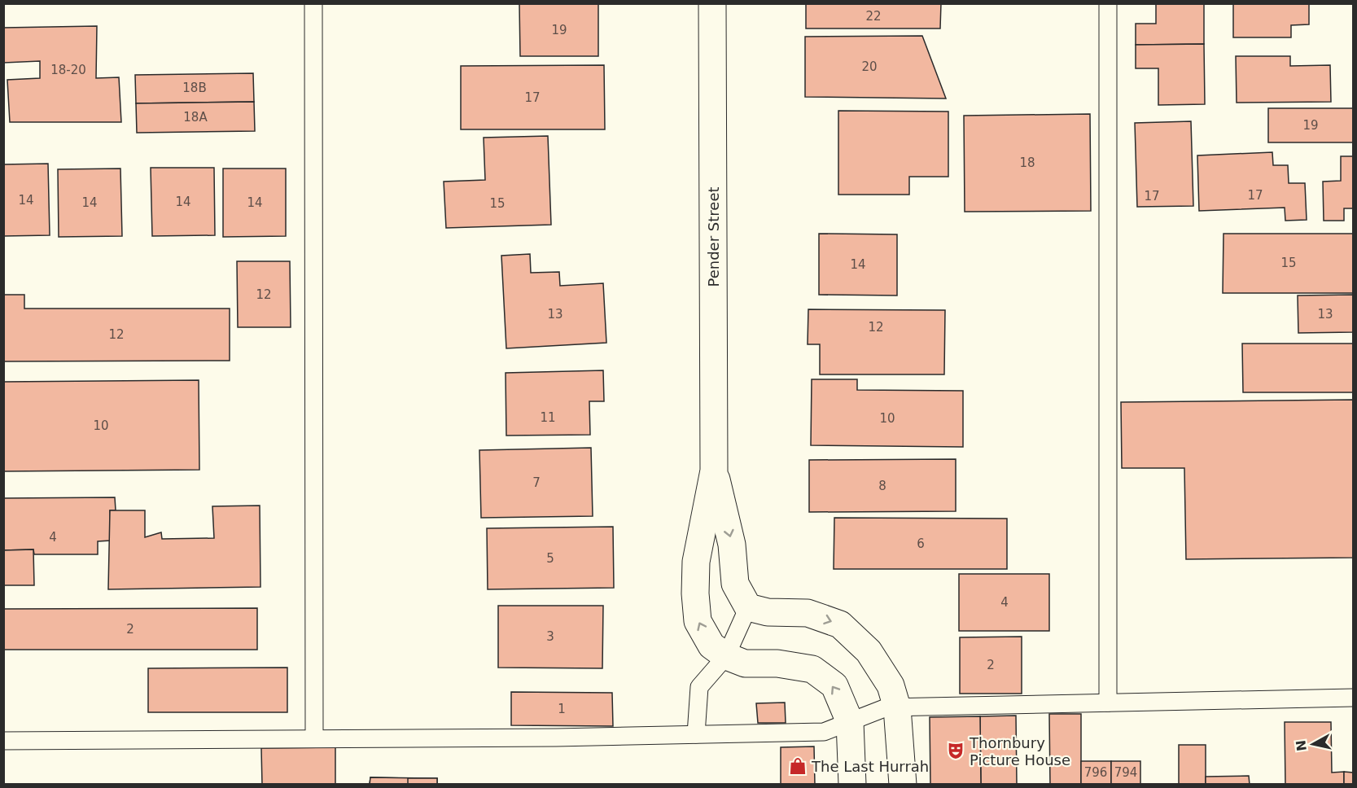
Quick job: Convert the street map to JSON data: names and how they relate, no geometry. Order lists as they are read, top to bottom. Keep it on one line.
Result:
{"streets":{"street":["Pender Street"]},"places":{"theatre":["Thornbury Picture House"],"shop":["The Last Hurrah"]},"house_numbers":["22","19","20","18-20","18B","17","18A","19","18","17","17","14","14","14","14","15","15","14","12","13","13","12","12","11","10","10","7","8","4","6","5","4","2","3","2","1","796","794"],"north":"left"}
